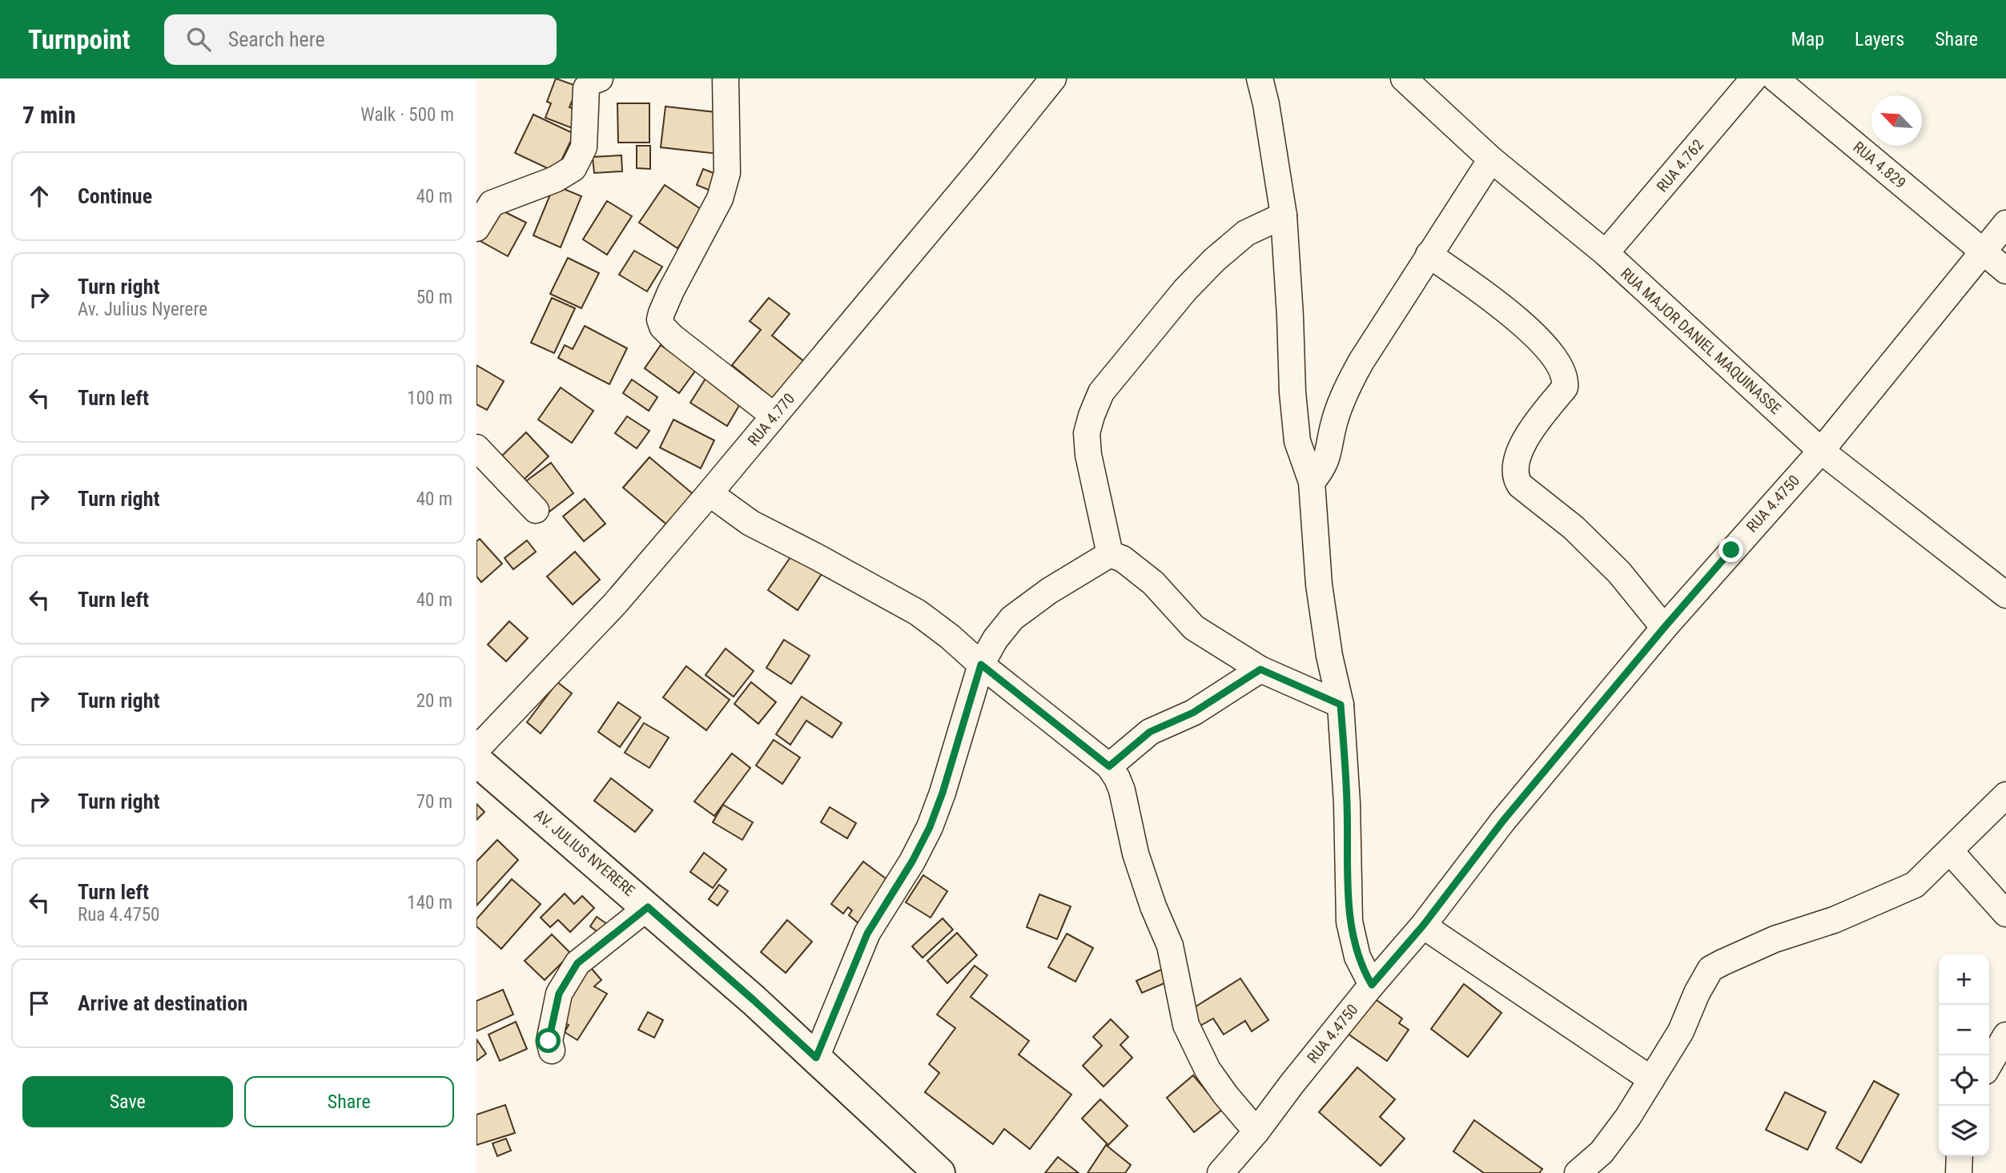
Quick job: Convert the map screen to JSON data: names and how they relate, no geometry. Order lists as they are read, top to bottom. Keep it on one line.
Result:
{"streets":{"main road":["AV. JULIUS NYERERE"],"street":["RUA 4.829","RUA 4.762","RUA MAJOR DANIEL MAQUINASSE","RUA 4.770","RUA 4.4750"]},"crossings":[["RUA 4.829","RUA 4.4750"],["RUA 4.762","RUA MAJOR DANIEL MAQUINASSE"],["RUA MAJOR DANIEL MAQUINASSE","RUA 4.4750"]],"north":"top left","page":{"header":"Turnpoint","search":"Search here","nav":["Map","Layers","Share"],"heading":["7 min","Walk · 500 m"],"list":[["Continue","40 m"],["Turn right","Av. Julius Nyerere","50 m"],["Turn left","100 m"],["Turn right","40 m"],["Turn left","40 m"],["Turn right","20 m"],["Turn right","70 m"],["Turn left","Rua 4.4750","140 m"],"Arrive at destination"],"map_buttons":["+","−"],"buttons":["Save","Share"]}}
